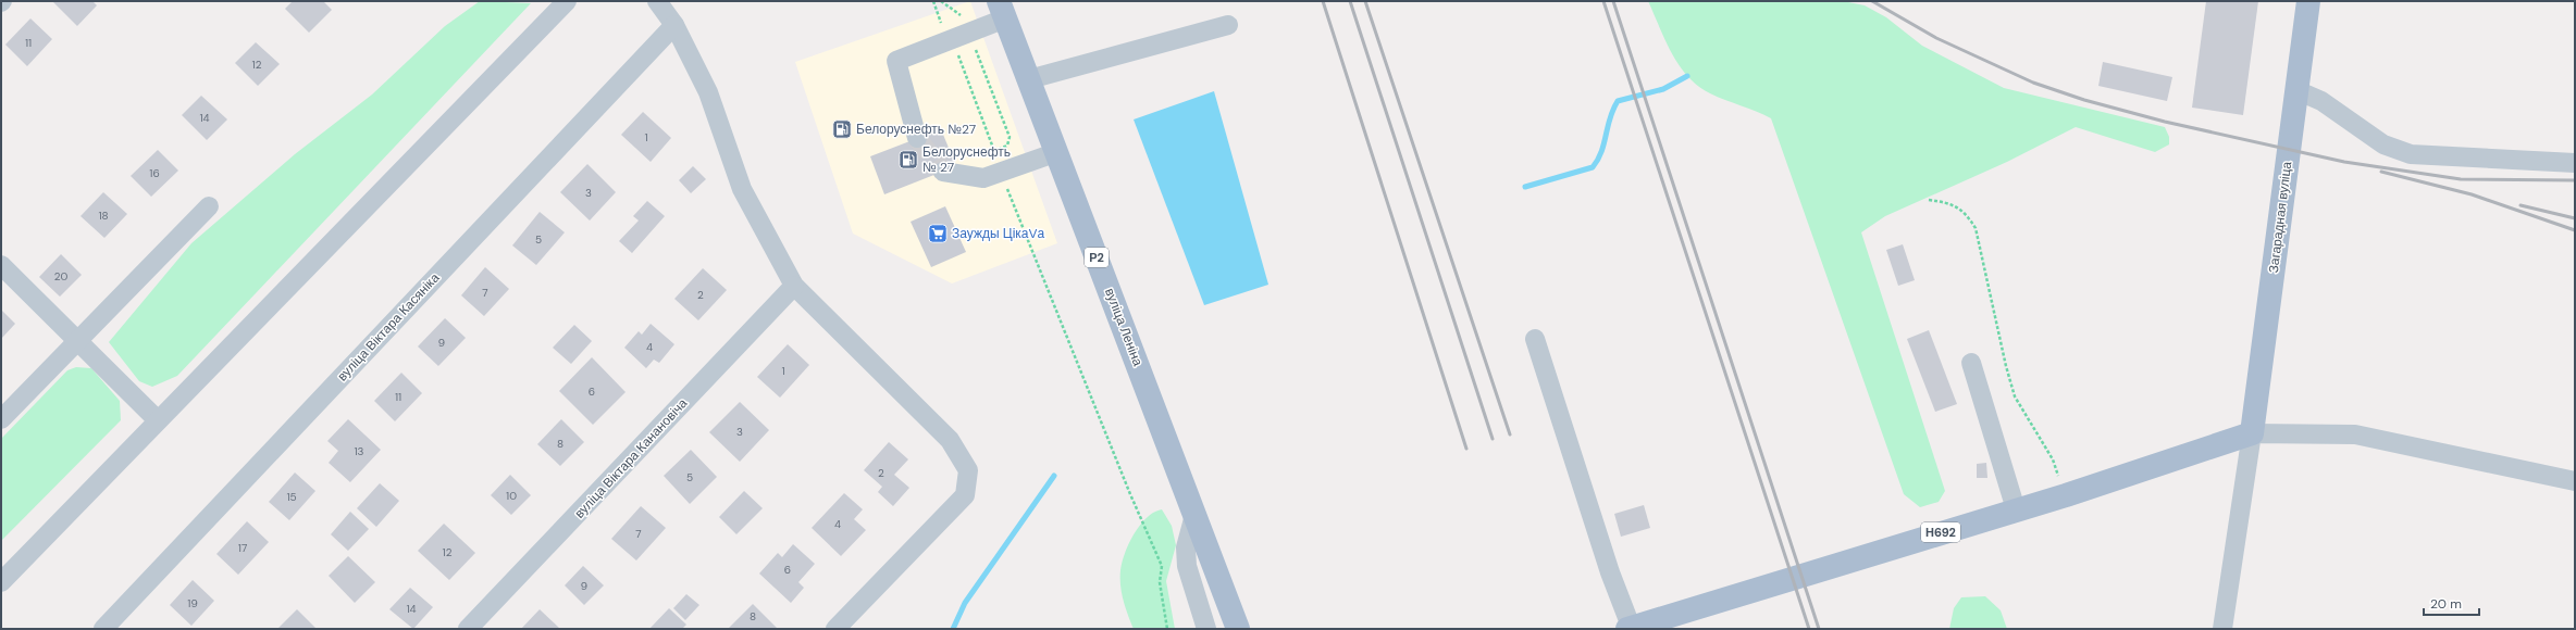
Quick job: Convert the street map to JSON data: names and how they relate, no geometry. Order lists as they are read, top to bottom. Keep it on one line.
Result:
{"streets":{"main road":["Загарадная вуліца","Р2","вуліца Леніна","Н692"],"street":["вуліца Віктара Касяніка","вуліца Віктара Канановіча"]},"crossings":[["Загарадная вуліца","Н692"]],"places":{"fuel station":["Белоруснефть №27","Белоруснефть № 27"],"supermarket":["Заужды ЦікаVа"]},"house_numbers":["11","12","14","1","16","3","18","5","20","7","2","9","4","1","6","11","3","8","13","2","5","10","15","4","7","17","12","6","9","19","14","8"],"scale_bar":"20 m"}
